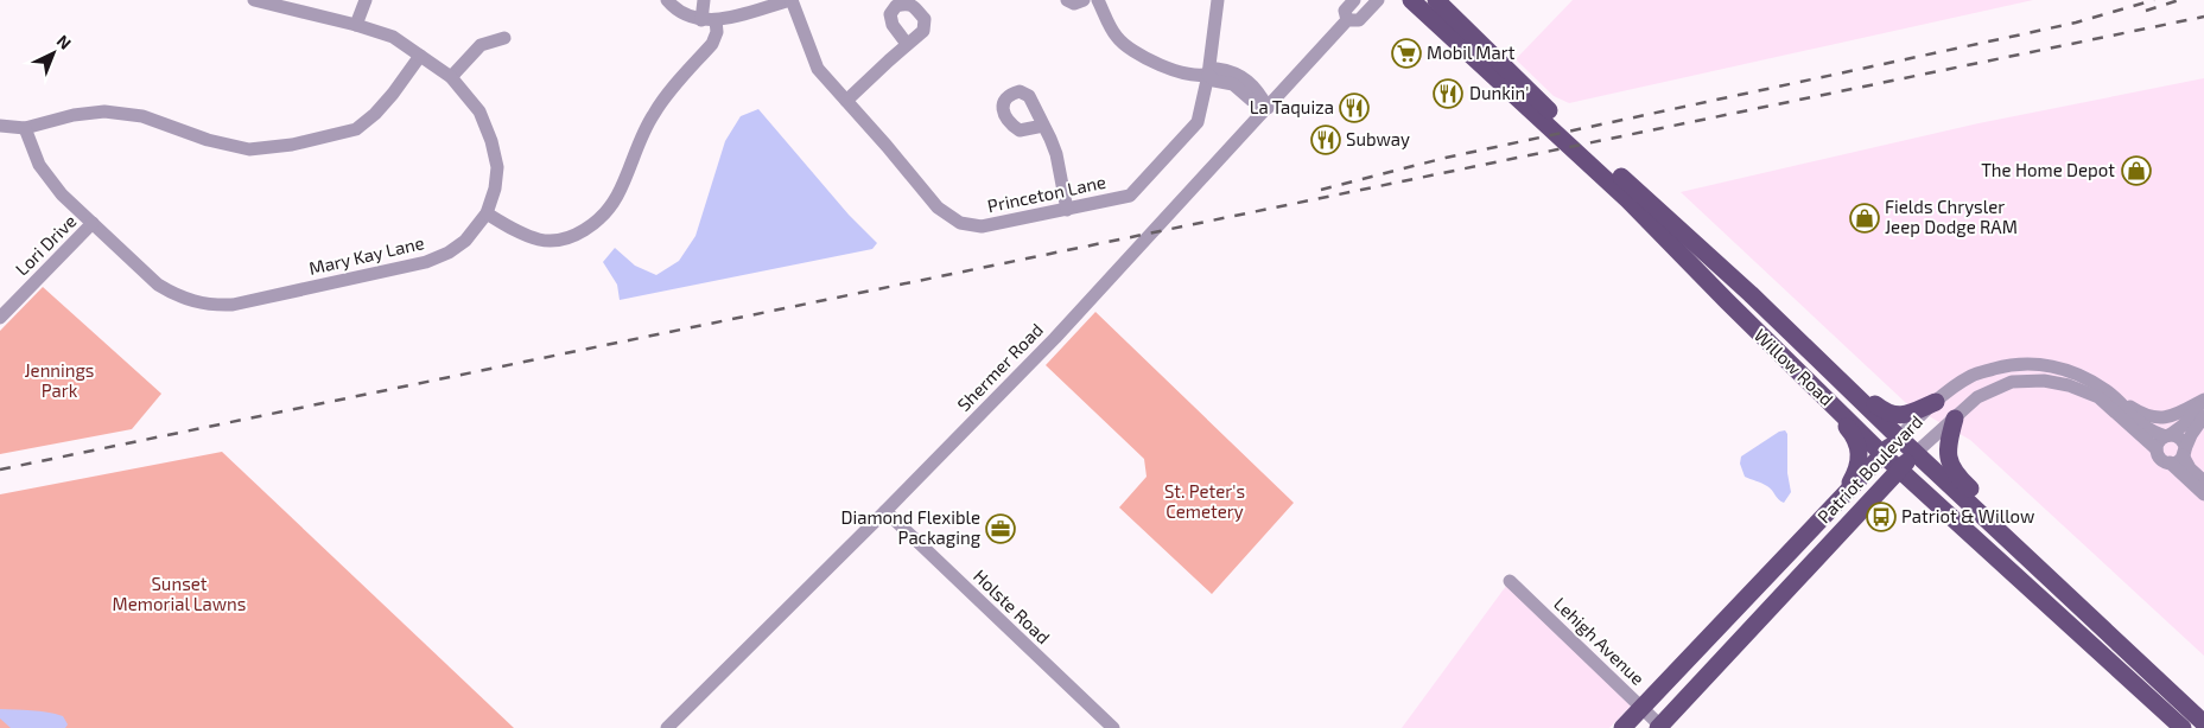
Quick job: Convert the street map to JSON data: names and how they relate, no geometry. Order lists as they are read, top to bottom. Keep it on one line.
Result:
{"streets":{"main road":["Willow Road","Patriot Boulevard"],"street":["Princeton Lane","Lori Drive","Mary Kay Lane","Shermer Road","Holste Road","Lehigh Avenue"]},"crossings":[["Lori Drive","Mary Kay Lane"],["Shermer Road","Holste Road"],["Willow Road","Patriot Boulevard"],["Patriot Boulevard","Lehigh Avenue"]],"parks":["Jennings Park","St. Peter's Cemetery","Sunset Memorial Lawns"],"places":{"supermarket":["Mobil Mart"],"restaurant":["Dunkin'","La Taquiza","Subway"],"shop":["The Home Depot","Fields Chrysler Jeep Dodge RAM"],"bus stop":["Patriot & Willow"],"office":["Diamond Flexible Packaging"]},"north":"top right"}
